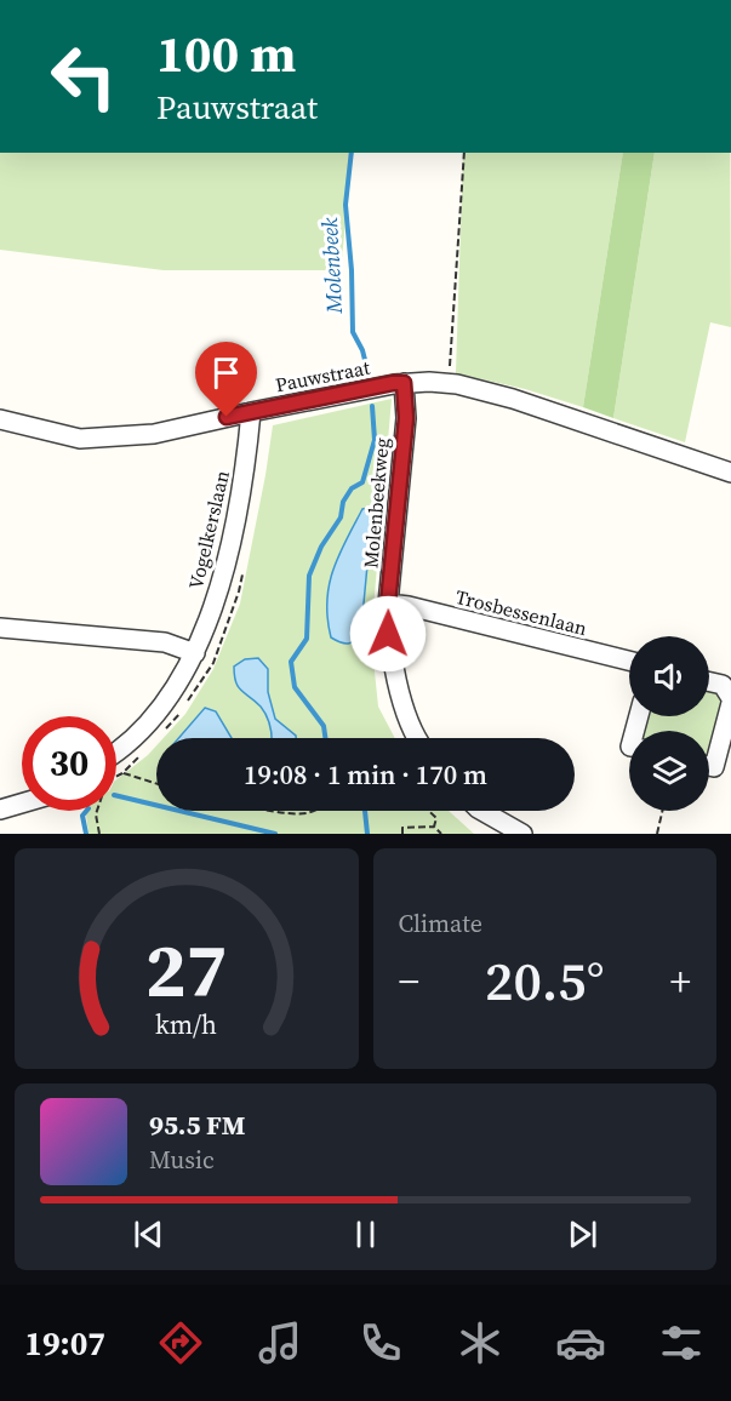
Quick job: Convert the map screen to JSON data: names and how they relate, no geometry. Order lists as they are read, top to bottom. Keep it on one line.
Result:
{"streets":{"street":["Pauwstraat","Molenbeekweg","Vogelkerslaan","Trosbessenlaan"]},"crossings":[["Pauwstraat","Molenbeekweg"],["Pauwstraat","Vogelkerslaan"],["Molenbeekweg","Trosbessenlaan"]],"water":["Molenbeek"],"page":{"turn":["100 m","Pauwstraat"],"limit":"30","trip":"19:08 · 1 min · 170 m","tile":"Climate","heat":["−","20.5°","+"],"song":["95.5 FM","Music"],"tabs":"19:07","gauge":["27","km/h"]}}
